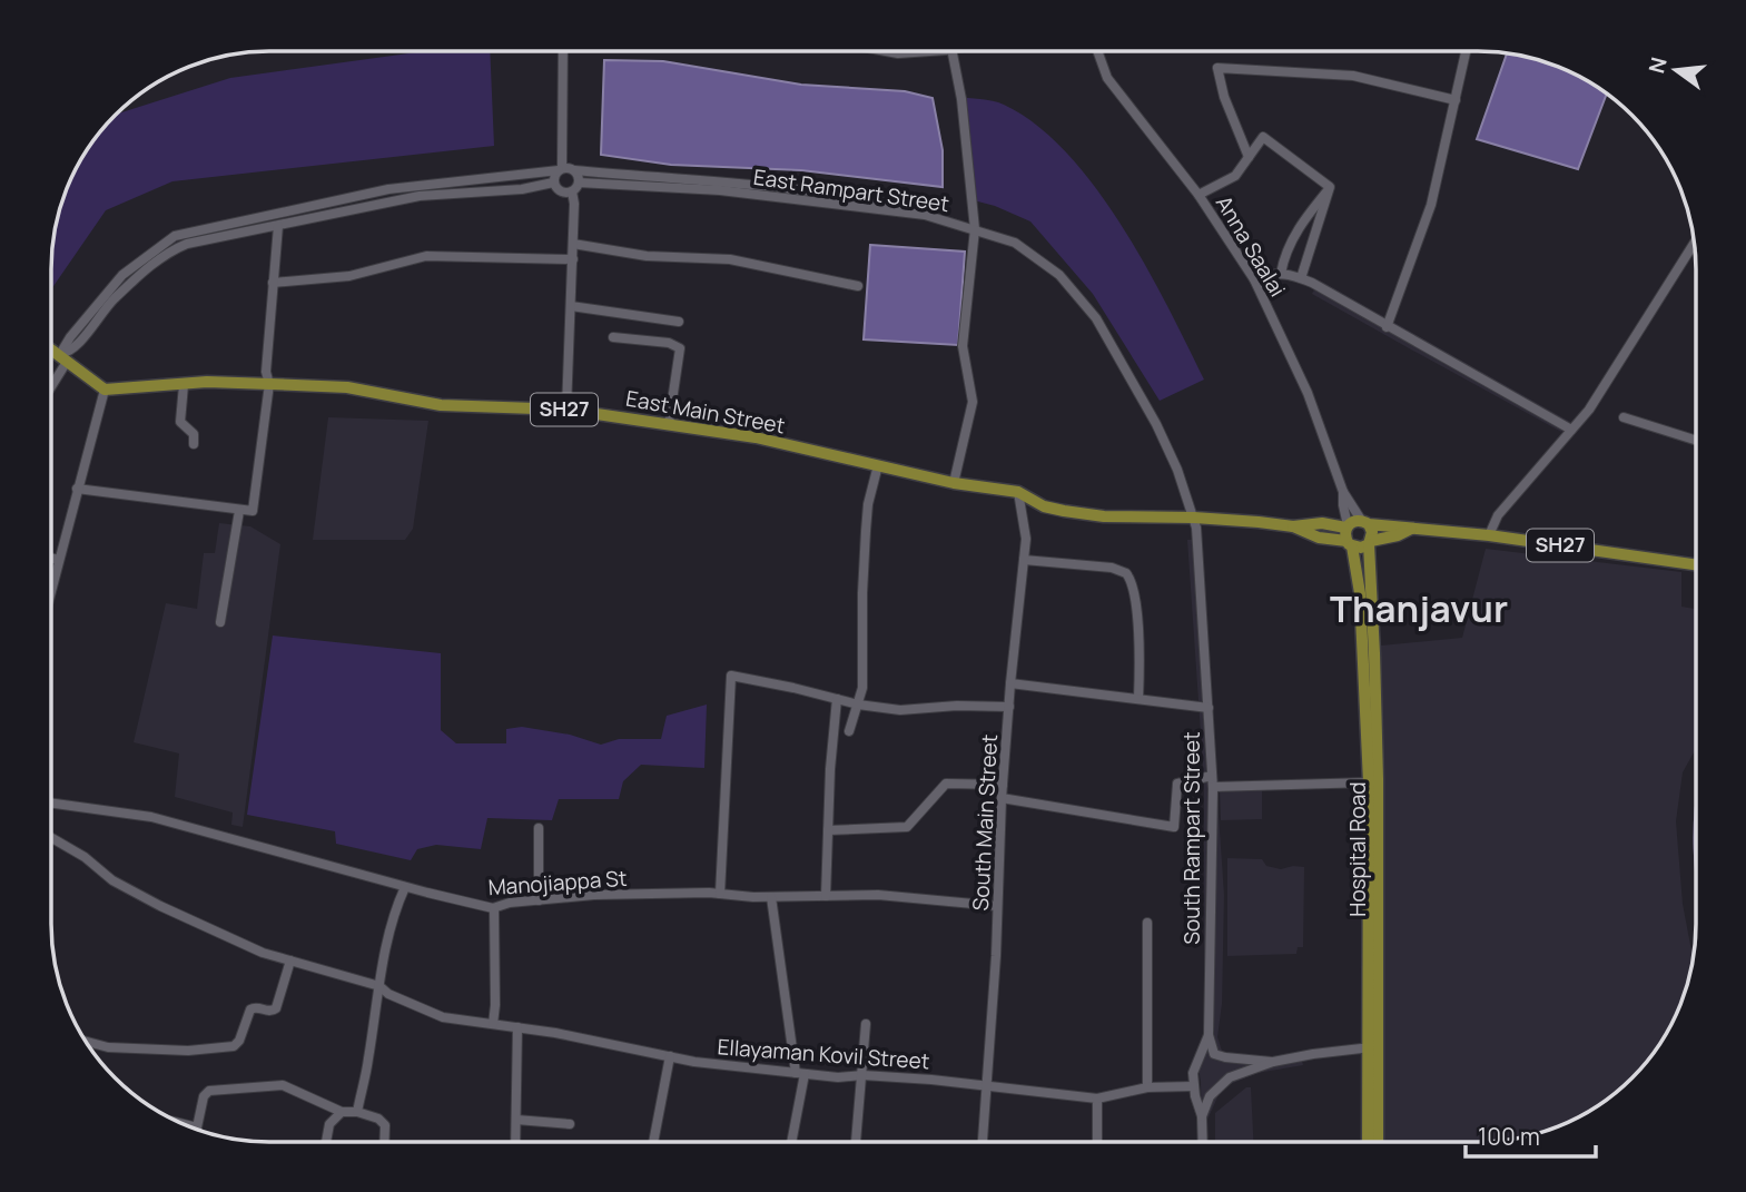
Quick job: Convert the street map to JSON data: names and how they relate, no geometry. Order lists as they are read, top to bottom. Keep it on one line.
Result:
{"streets":{"main road":["SH27","East Main Street","Hospital Road"],"street":["East Rampart Street","Anna Saalai","South Main Street","South Rampart Street","Manojiappa St","Ellayaman Kovil Street"]},"crossings":[["East Rampart Street","SH27"],["East Rampart Street","South Rampart Street"],["Anna Saalai","SH27"],["Anna Saalai","Hospital Road"],["SH27","East Main Street"],["SH27","South Main Street"],["SH27","South Rampart Street"],["SH27","Hospital Road"],["East Main Street","South Main Street"],["South Main Street","Manojiappa St"],["South Main Street","Ellayaman Kovil Street"],["South Rampart Street","Ellayaman Kovil Street"]],"districts":["Thanjavur"],"scale_bar":"100 m","north":"left"}
